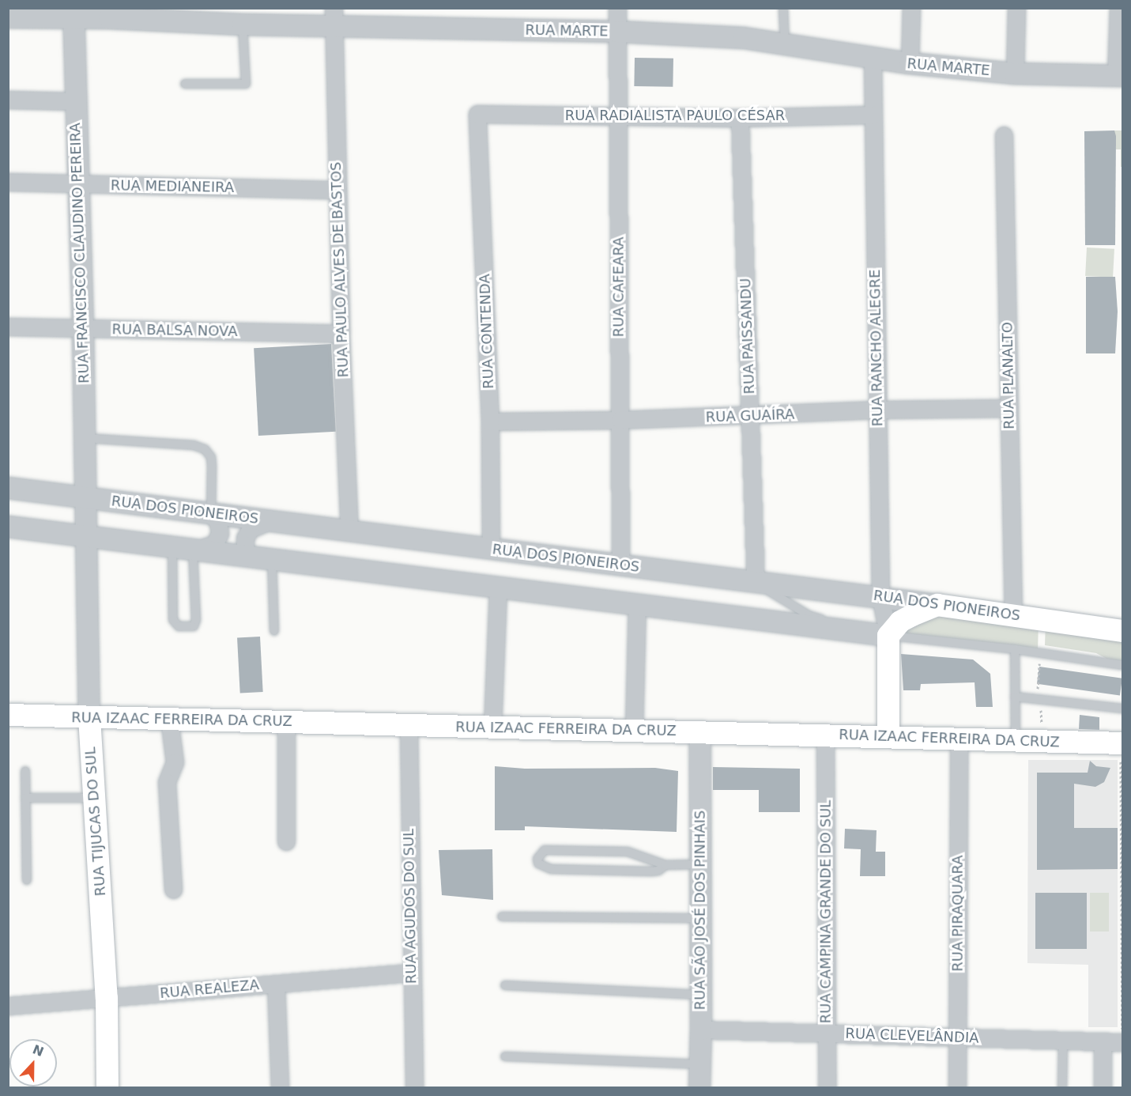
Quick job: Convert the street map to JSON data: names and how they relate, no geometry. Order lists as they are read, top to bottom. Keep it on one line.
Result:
{"streets":{"main road":["RUA RANCHO ALEGRE","RUA DOS PIONEIROS","RUA IZAAC FERREIRA DA CRUZ","RUA TIJUCAS DO SUL"],"street":["RUA MARTE","RUA RADIALISTA PAULO CÉSAR","RUA MEDIANEIRA","RUA FRANCISCO CLAUDINO PEREIRA","RUA PAULO ALVES DE BASTOS","RUA CAFEARA","RUA BALSA NOVA","RUA CONTENDA","RUA PAISSANDU","RUA PLANALTO","RUA GUAÍRA","RUA AGUDOS DO SUL","RUA SÃO JOSÉ DOS PINHAIS","RUA CAMPINA GRANDE DO SUL","RUA PIRAQUARA","RUA REALEZA","RUA CLEVELÂNDIA"]},"crossings":[["RUA MARTE","RUA FRANCISCO CLAUDINO PEREIRA"],["RUA MARTE","RUA PAULO ALVES DE BASTOS"],["RUA MARTE","RUA CAFEARA"],["RUA MARTE","RUA RANCHO ALEGRE"],["RUA RADIALISTA PAULO CÉSAR","RUA CAFEARA"],["RUA RADIALISTA PAULO CÉSAR","RUA CONTENDA"],["RUA RADIALISTA PAULO CÉSAR","RUA PAISSANDU"],["RUA RADIALISTA PAULO CÉSAR","RUA RANCHO ALEGRE"],["RUA MEDIANEIRA","RUA FRANCISCO CLAUDINO PEREIRA"],["RUA MEDIANEIRA","RUA PAULO ALVES DE BASTOS"],["RUA FRANCISCO CLAUDINO PEREIRA","RUA BALSA NOVA"],["RUA FRANCISCO CLAUDINO PEREIRA","RUA DOS PIONEIROS"],["RUA FRANCISCO CLAUDINO PEREIRA","RUA TIJUCAS DO SUL"],["RUA PAULO ALVES DE BASTOS","RUA BALSA NOVA"],["RUA PAULO ALVES DE BASTOS","RUA DOS PIONEIROS"],["RUA CAFEARA","RUA GUAÍRA"],["RUA CAFEARA","RUA DOS PIONEIROS"],["RUA CONTENDA","RUA GUAÍRA"],["RUA CONTENDA","RUA DOS PIONEIROS"],["RUA PAISSANDU","RUA GUAÍRA"],["RUA PAISSANDU","RUA DOS PIONEIROS"],["RUA RANCHO ALEGRE","RUA GUAÍRA"],["RUA RANCHO ALEGRE","RUA DOS PIONEIROS"],["RUA RANCHO ALEGRE","RUA IZAAC FERREIRA DA CRUZ"],["RUA PLANALTO","RUA GUAÍRA"],["RUA PLANALTO","RUA DOS PIONEIROS"],["RUA DOS PIONEIROS","RUA TIJUCAS DO SUL"],["RUA IZAAC FERREIRA DA CRUZ","RUA TIJUCAS DO SUL"],["RUA IZAAC FERREIRA DA CRUZ","RUA AGUDOS DO SUL"],["RUA IZAAC FERREIRA DA CRUZ","RUA SÃO JOSÉ DOS PINHAIS"],["RUA IZAAC FERREIRA DA CRUZ","RUA CAMPINA GRANDE DO SUL"],["RUA IZAAC FERREIRA DA CRUZ","RUA PIRAQUARA"],["RUA TIJUCAS DO SUL","RUA REALEZA"],["RUA AGUDOS DO SUL","RUA REALEZA"],["RUA SÃO JOSÉ DOS PINHAIS","RUA CLEVELÂNDIA"],["RUA CAMPINA GRANDE DO SUL","RUA CLEVELÂNDIA"],["RUA PIRAQUARA","RUA CLEVELÂNDIA"]],"north":"top"}
